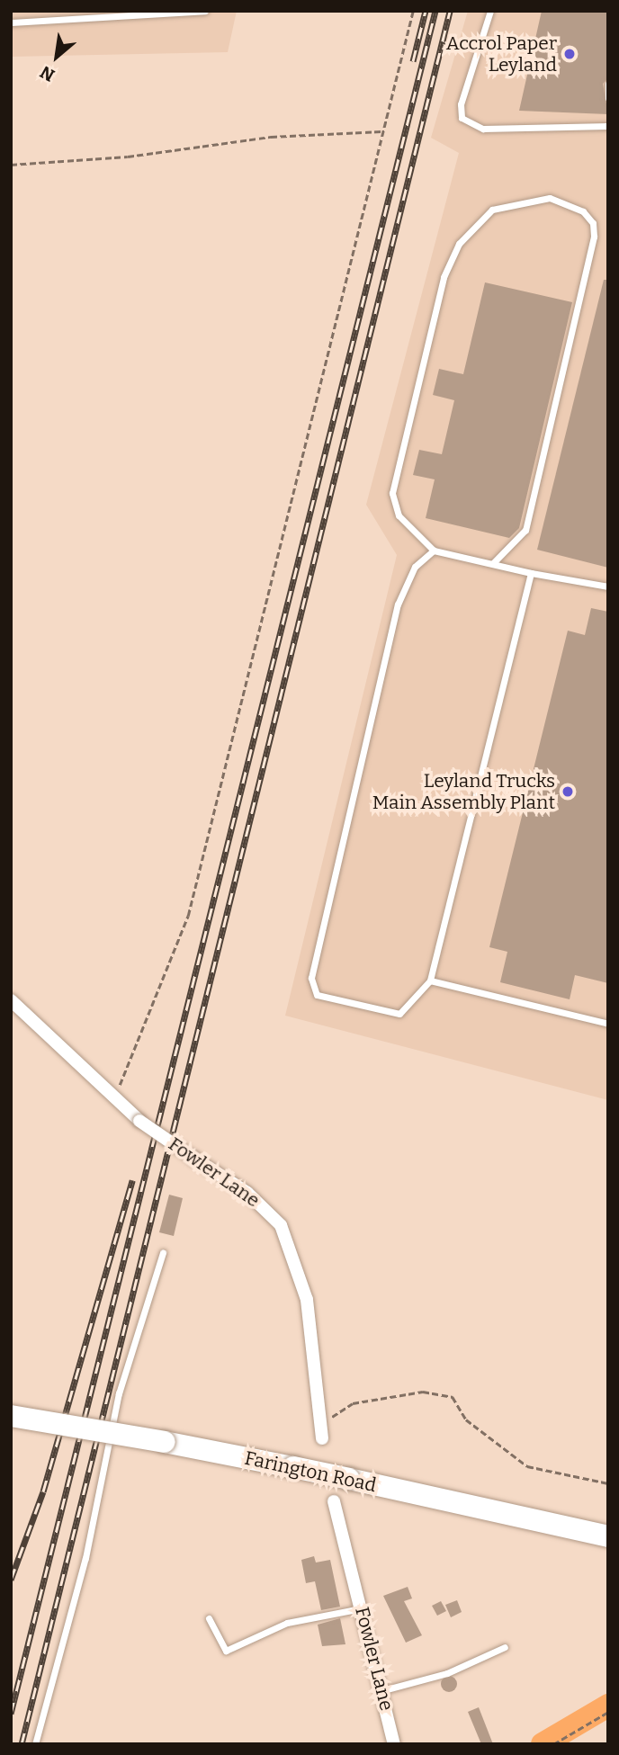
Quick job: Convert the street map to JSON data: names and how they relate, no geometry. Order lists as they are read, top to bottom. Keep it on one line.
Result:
{"streets":{"highway":["Farington Road"],"street":["Fowler Lane"]},"places":["Accrol Paper Leyland","Leyland Trucks Main Assembly Plant"],"north":"bottom left"}
